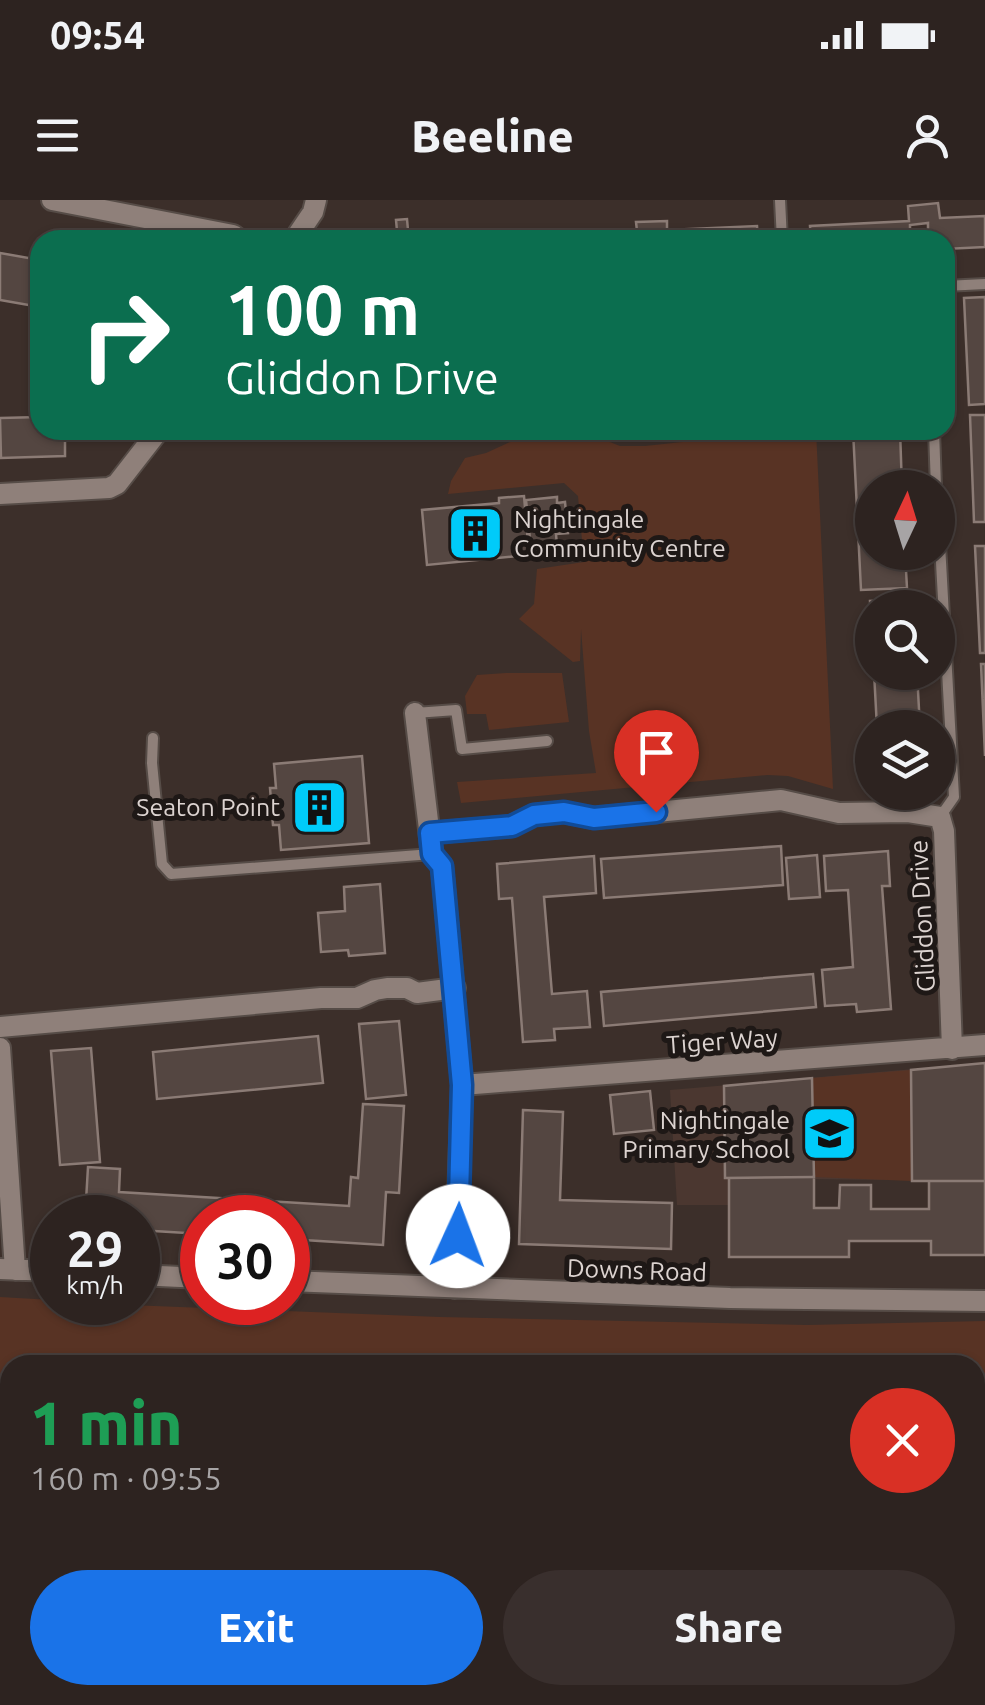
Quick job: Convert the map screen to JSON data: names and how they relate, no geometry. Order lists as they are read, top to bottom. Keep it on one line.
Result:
{"streets":{"street":["Gliddon Drive","Tiger Way","Downs Road"]},"crossings":[["Gliddon Drive","Tiger Way"]],"places":{"building":["Nightingale Community Centre","Seaton Point"],"school or university":["Nightingale Primary School"]},"north":"top","page":{"status":"09:54","header":"Beeline","turn":["100 m","Gliddon Drive"],"speed":"29 km/h","limit":"30","heading":["1 min","160 m · 09:55"],"buttons":["Exit","Share"]}}
